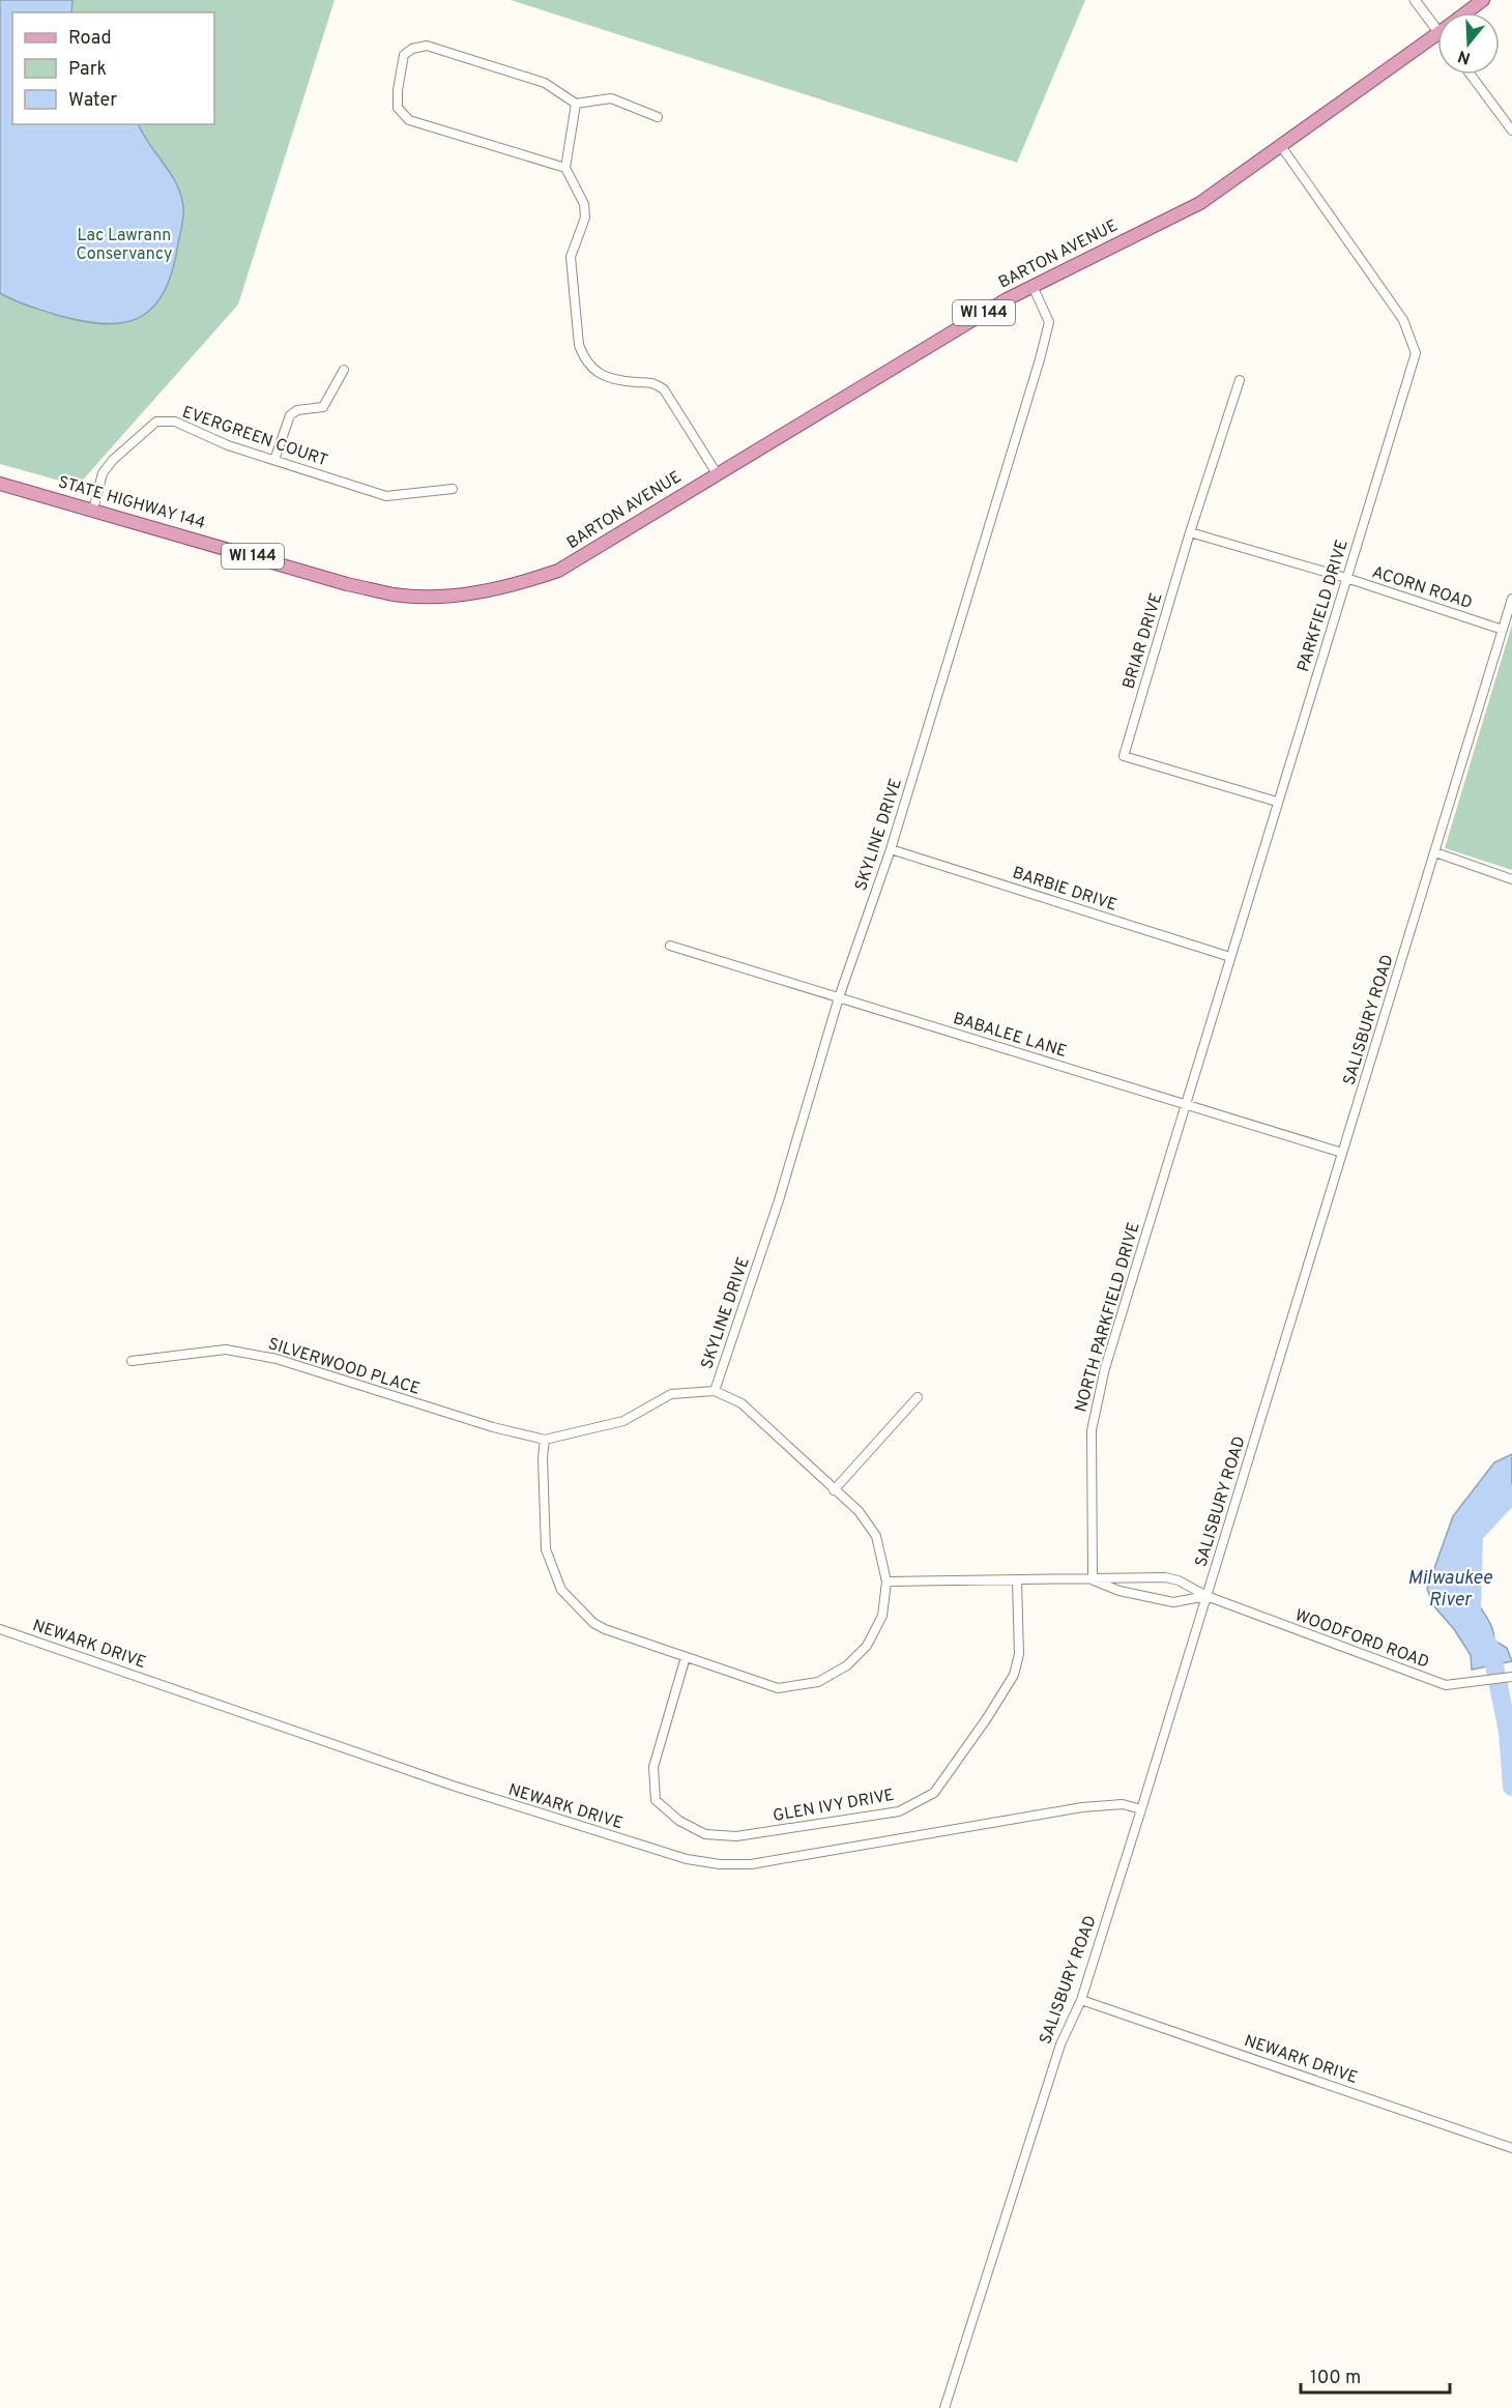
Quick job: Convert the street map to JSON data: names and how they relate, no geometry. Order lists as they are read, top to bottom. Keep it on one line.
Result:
{"streets":{"main road":["BARTON AVENUE","WI 144","STATE HIGHWAY 144"],"street":["EVERGREEN COURT","ACORN ROAD","PARKFIELD DRIVE","BRIAR DRIVE","SKYLINE DRIVE","BARBIE DRIVE","SALISBURY ROAD","BABALEE LANE","NORTH PARKFIELD DRIVE","SILVERWOOD PLACE","WOODFORD ROAD","NEWARK DRIVE","GLEN IVY DRIVE"]},"crossings":[["BARTON AVENUE","STATE HIGHWAY 144"],["BARTON AVENUE","PARKFIELD DRIVE"],["BARTON AVENUE","SKYLINE DRIVE"],["EVERGREEN COURT","STATE HIGHWAY 144"],["ACORN ROAD","PARKFIELD DRIVE"],["ACORN ROAD","BRIAR DRIVE"],["ACORN ROAD","SALISBURY ROAD"],["PARKFIELD DRIVE","BRIAR DRIVE"],["PARKFIELD DRIVE","BARBIE DRIVE"],["PARKFIELD DRIVE","BABALEE LANE"],["PARKFIELD DRIVE","NORTH PARKFIELD DRIVE"],["SKYLINE DRIVE","BARBIE DRIVE"],["SKYLINE DRIVE","BABALEE LANE"],["SALISBURY ROAD","BABALEE LANE"],["SALISBURY ROAD","WOODFORD ROAD"],["SALISBURY ROAD","NEWARK DRIVE"],["BABALEE LANE","NORTH PARKFIELD DRIVE"],["NORTH PARKFIELD DRIVE","WOODFORD ROAD"],["WOODFORD ROAD","GLEN IVY DRIVE"]],"water":["Milwaukee River"],"parks":["Lac Lawrann Conservancy"],"legend":["Road","Park","Water"],"scale_bar":"100 m","north":"bottom"}
